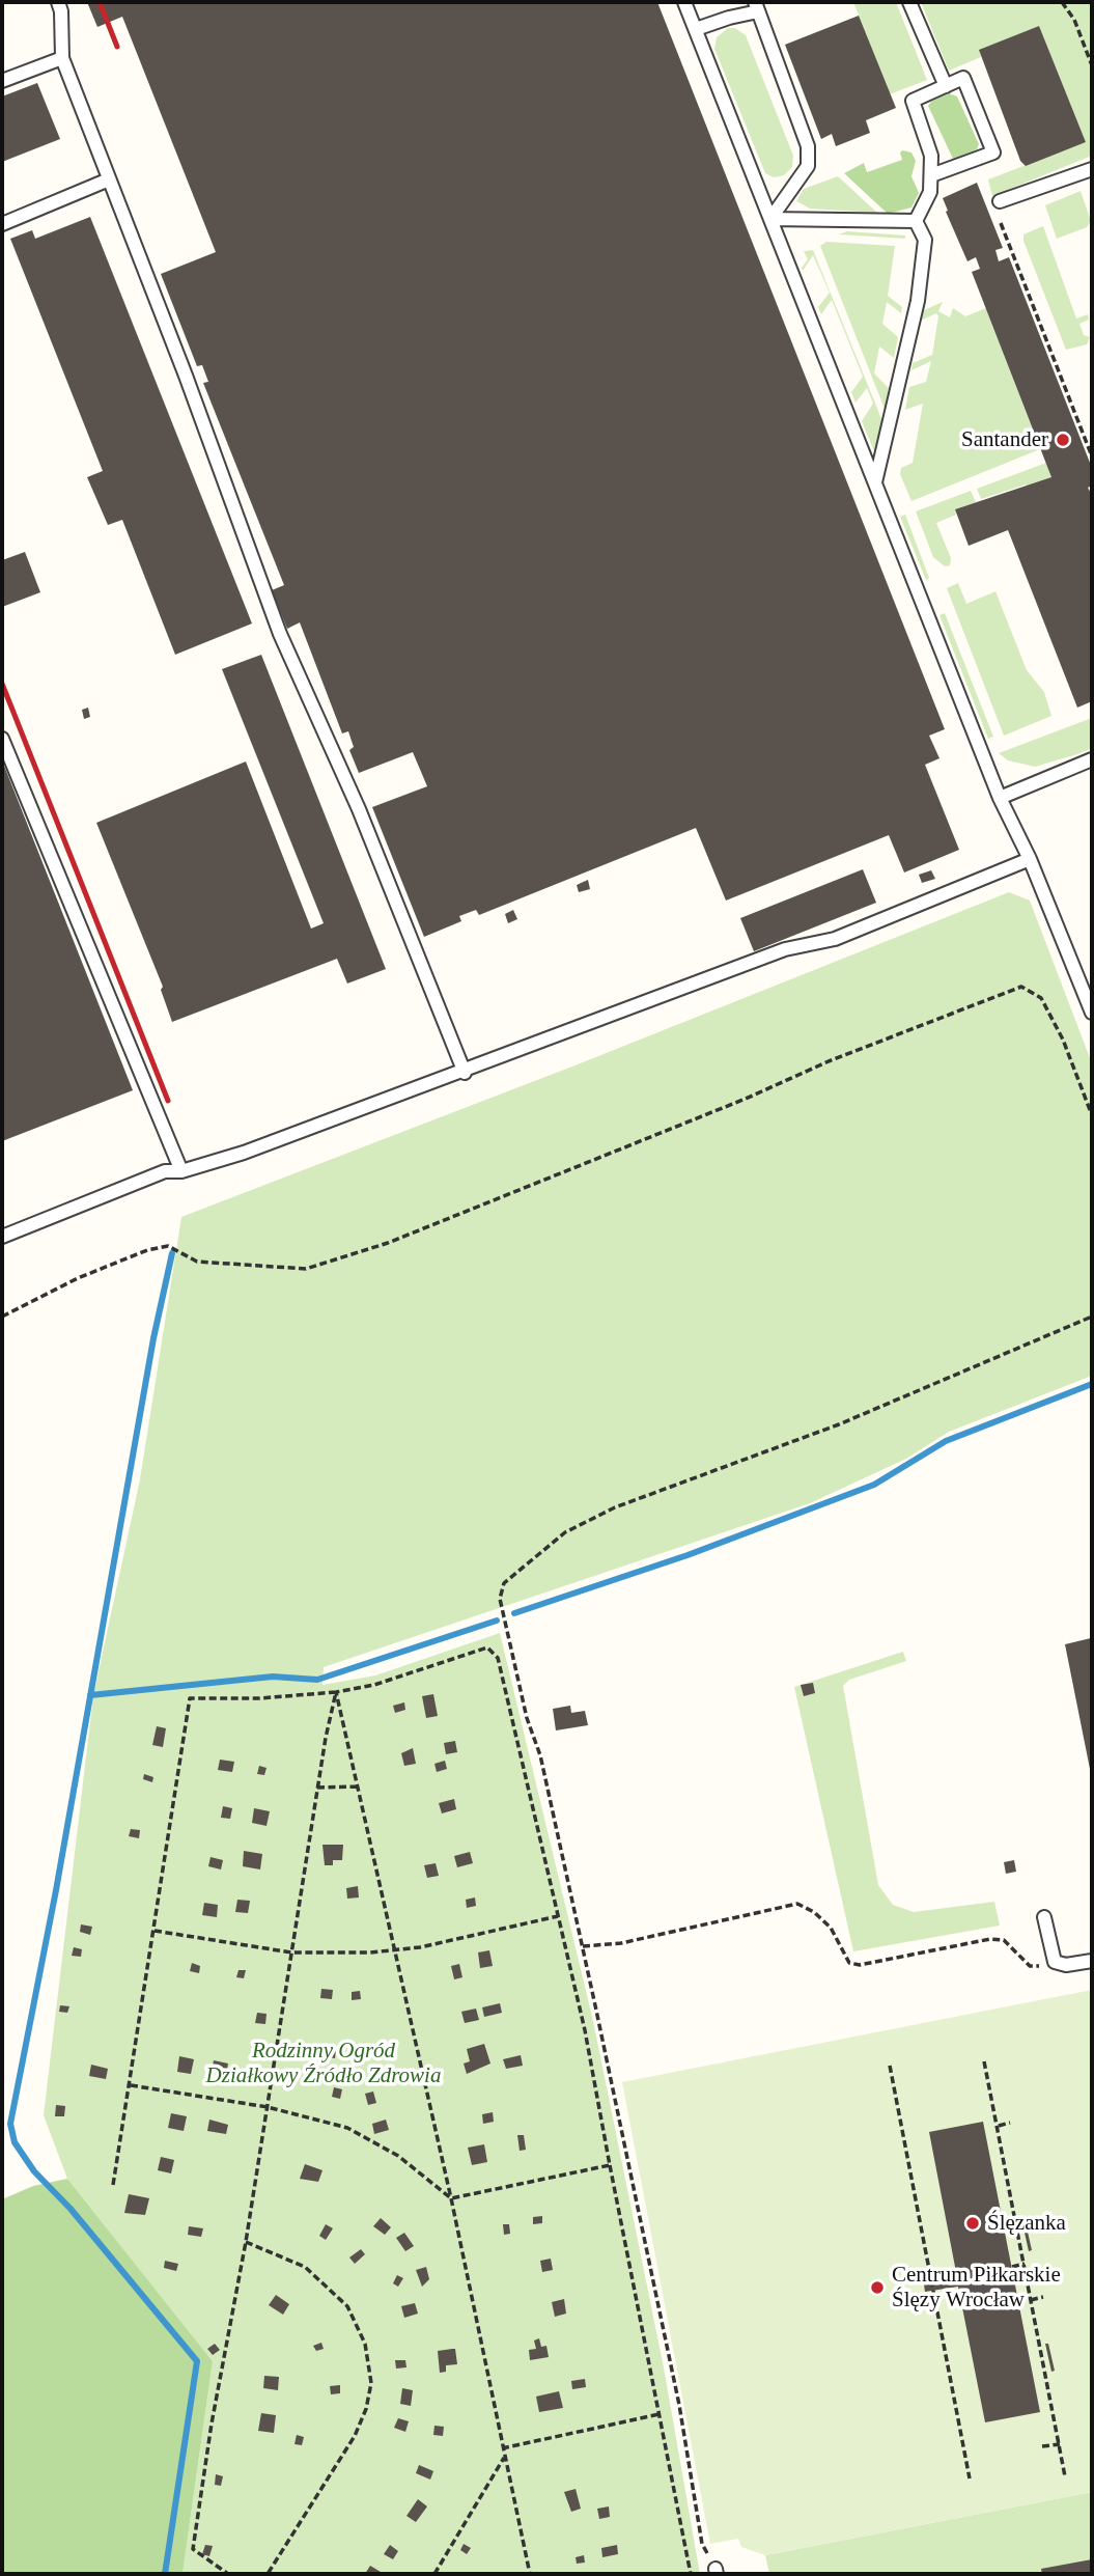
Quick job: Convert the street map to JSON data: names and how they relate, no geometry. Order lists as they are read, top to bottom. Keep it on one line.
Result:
{"parks":["Rodzinny Ogród Działkowy Źródło Zdrowia"],"places":["Santander","Ślęzanka","Centrum Piłkarskie Ślęzy Wrocław"]}
